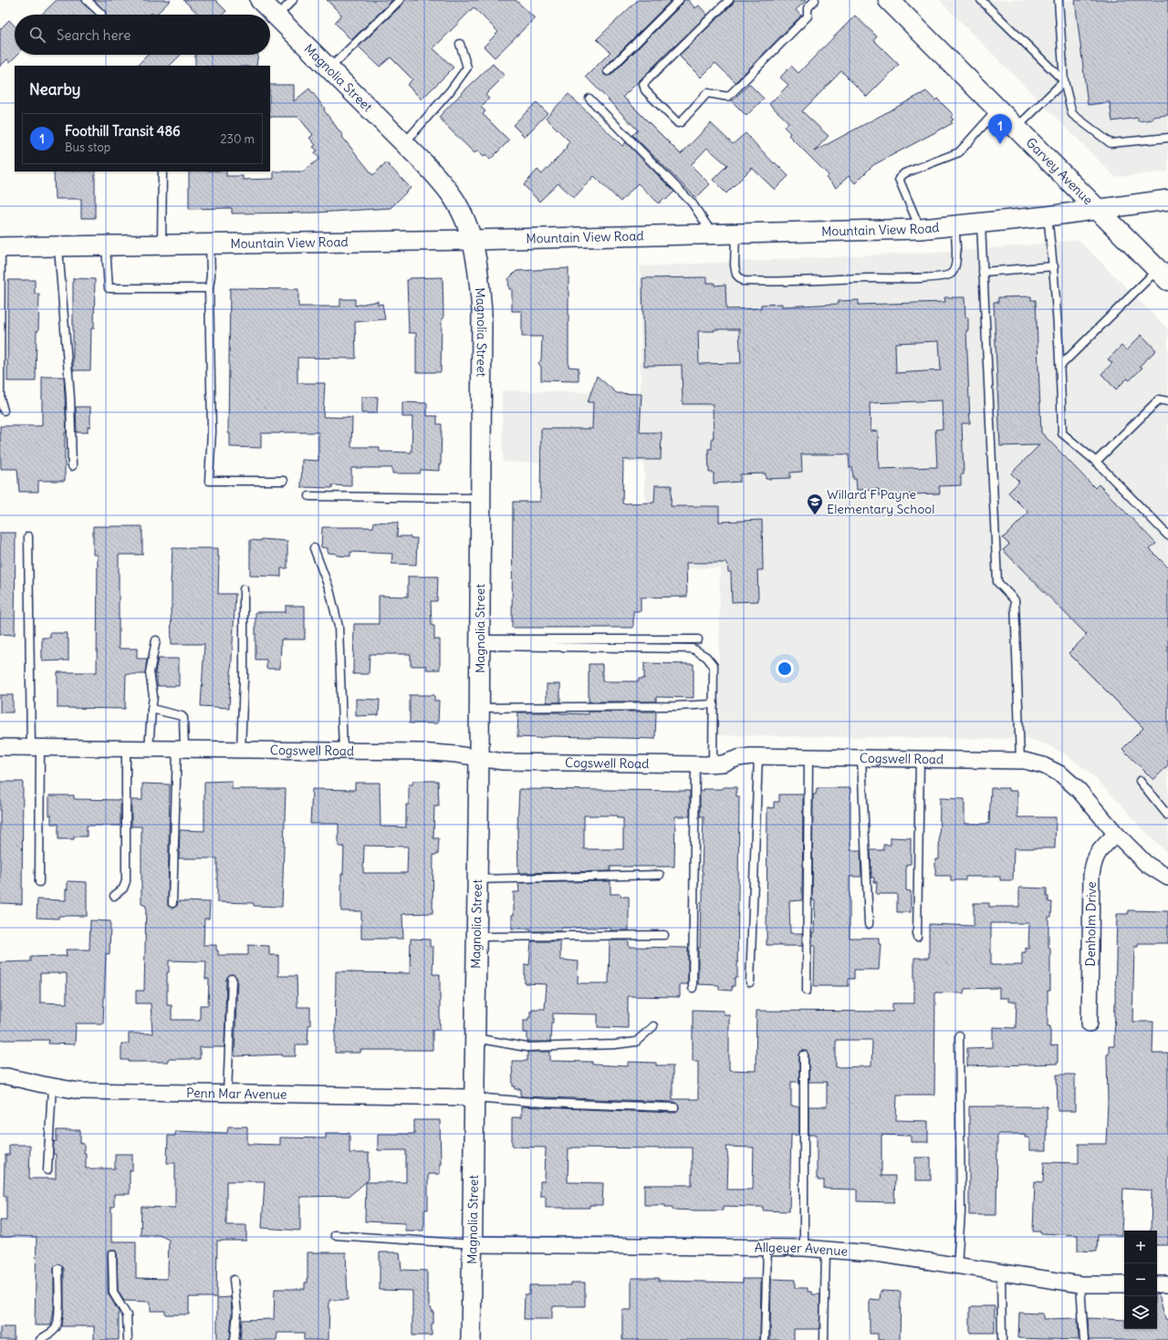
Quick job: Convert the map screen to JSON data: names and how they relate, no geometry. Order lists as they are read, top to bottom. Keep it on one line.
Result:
{"streets":{"main road":["Garvey Avenue"],"street":["Magnolia Street","Mountain View Road","Cogswell Road","Denholm Drive","Penn Mar Avenue","Allgeyer Avenue"]},"crossings":[["Magnolia Street","Mountain View Road"],["Magnolia Street","Cogswell Road"],["Magnolia Street","Penn Mar Avenue"],["Magnolia Street","Allgeyer Avenue"],["Garvey Avenue","Mountain View Road"],["Cogswell Road","Denholm Drive"]],"places":{"school or university":["Willard F Payne Elementary School"]},"page":{"search":"Search here","heading":"Nearby","list":[{"mark":"1","name":"Foothill Transit 486","note":"Bus stop","value":"230 m"}],"pins":"1","map_buttons":["+","−"]}}
